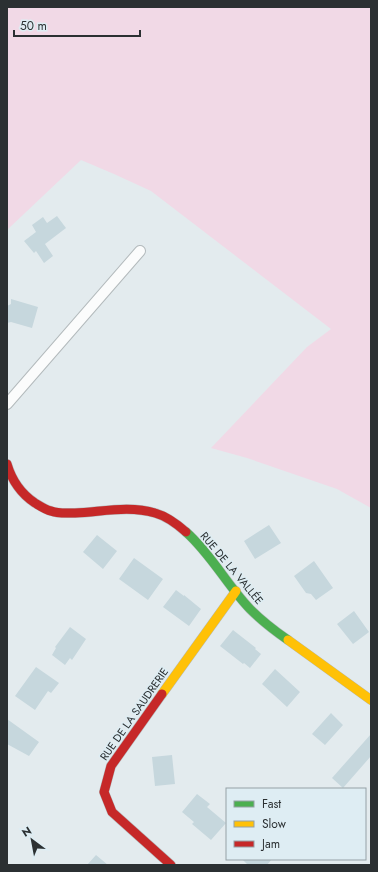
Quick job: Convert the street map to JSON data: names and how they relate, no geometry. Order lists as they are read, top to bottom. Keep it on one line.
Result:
{"streets":{"street":["RUE DE LA VALLÉE","RUE DE LA SAUDRERIE"]},"crossings":[["RUE DE LA VALLÉE","RUE DE LA SAUDRERIE"]],"legend":["Fast","Slow","Jam"],"scale_bar":"50 m","north":"top left"}
